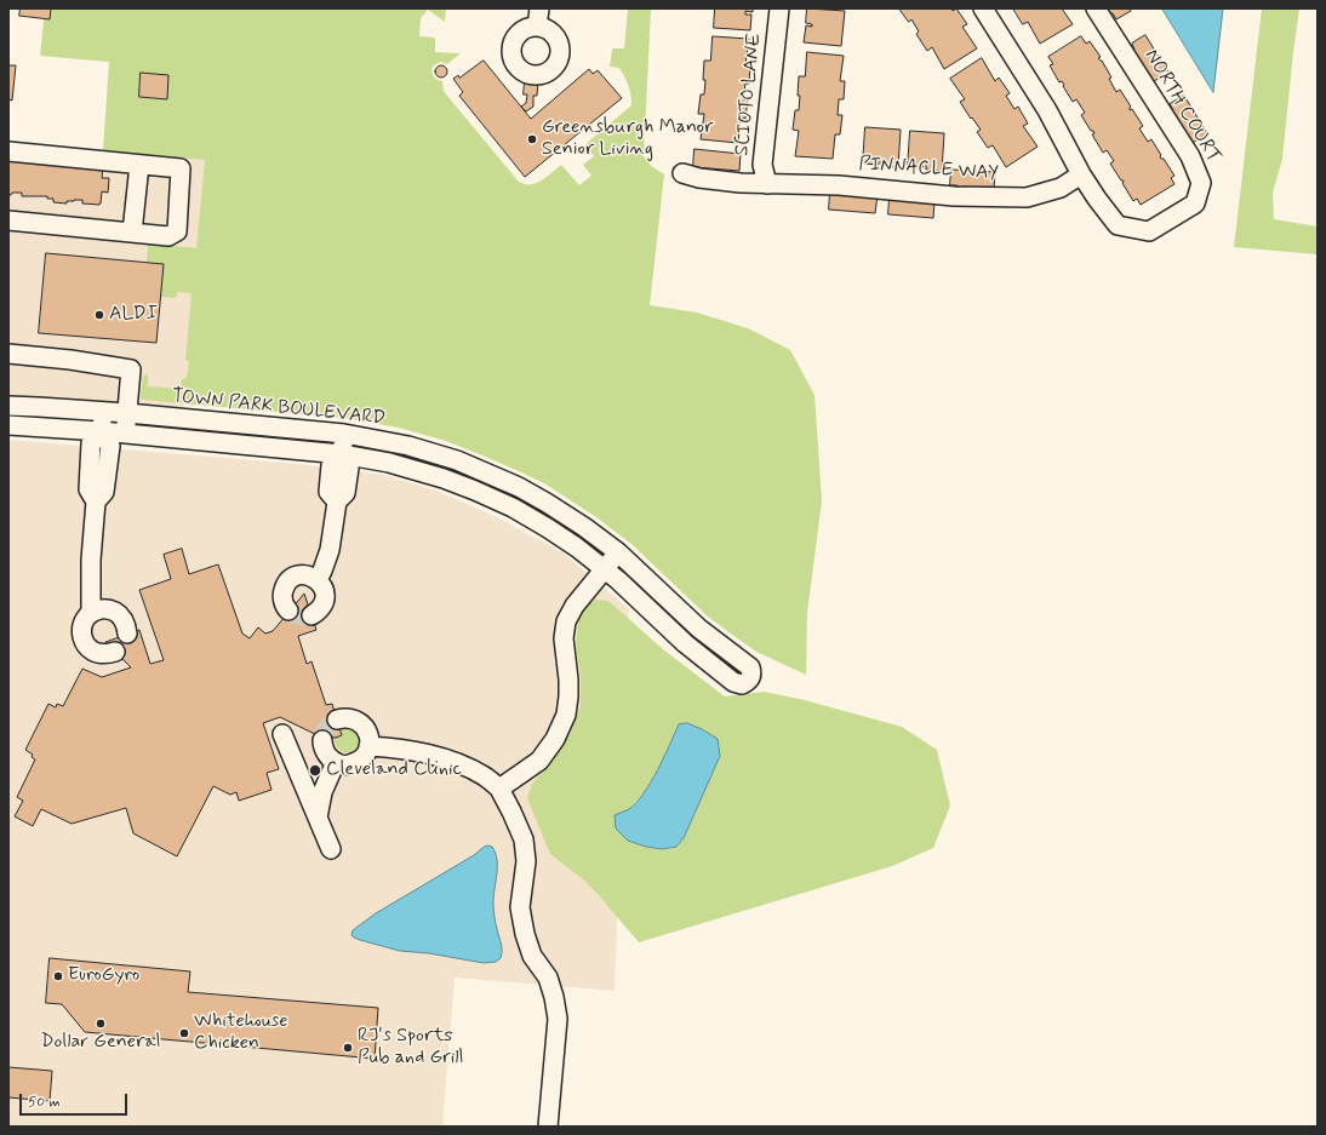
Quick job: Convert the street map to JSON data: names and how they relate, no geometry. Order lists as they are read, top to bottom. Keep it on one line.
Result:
{"streets":{"street":["SCIOTO LANE","NORTH COURT","PINNACLE WAY","TOWN PARK BOULEVARD"]},"crossings":[["SCIOTO LANE","PINNACLE WAY"],["NORTH COURT","PINNACLE WAY"]],"places":["Greensburgh Manor Senior Living","ALDI","Cleveland Clinic","EuroGyro","Dollar General","Whitehouse Chicken","RJ's Sports Pub and Grill"],"scale_bar":"50 m"}
